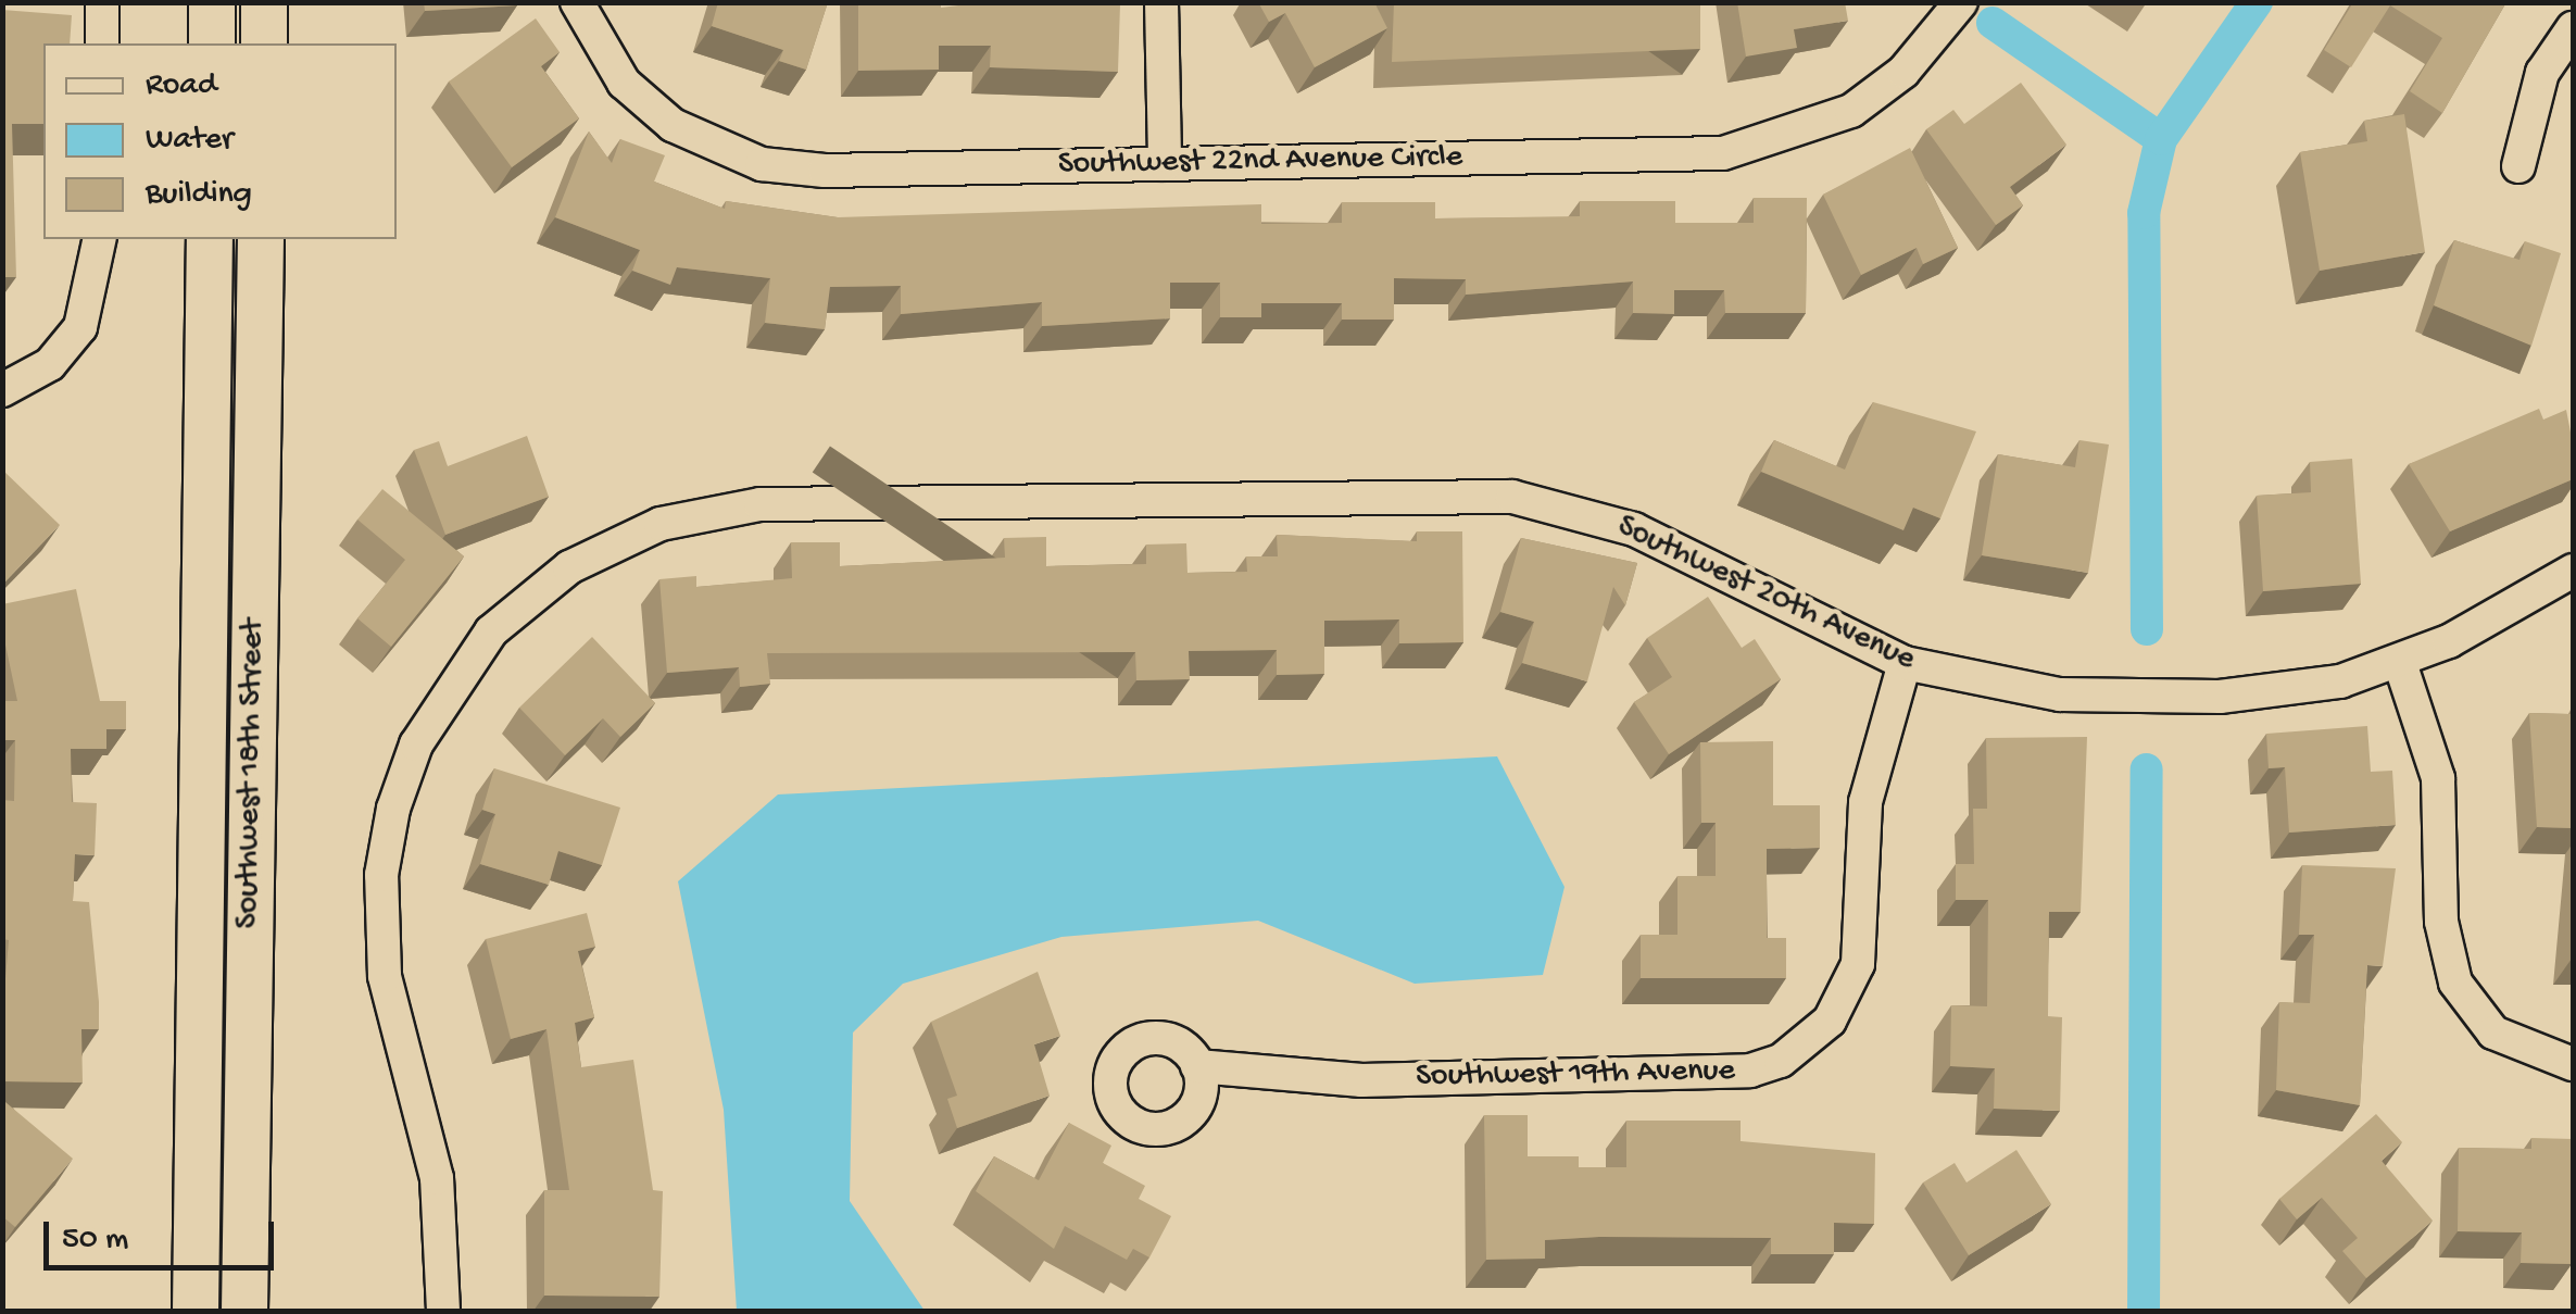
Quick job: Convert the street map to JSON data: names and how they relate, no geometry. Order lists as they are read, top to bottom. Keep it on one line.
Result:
{"streets":{"main road":["Southwest 18th Street"],"street":["Southwest 22nd Avenue Circle","Southwest 20th Avenue","Southwest 19th Avenue"]},"crossings":[["Southwest 20th Avenue","Southwest 19th Avenue"]],"legend":["Road","Water","Building"],"scale_bar":"50 m"}
